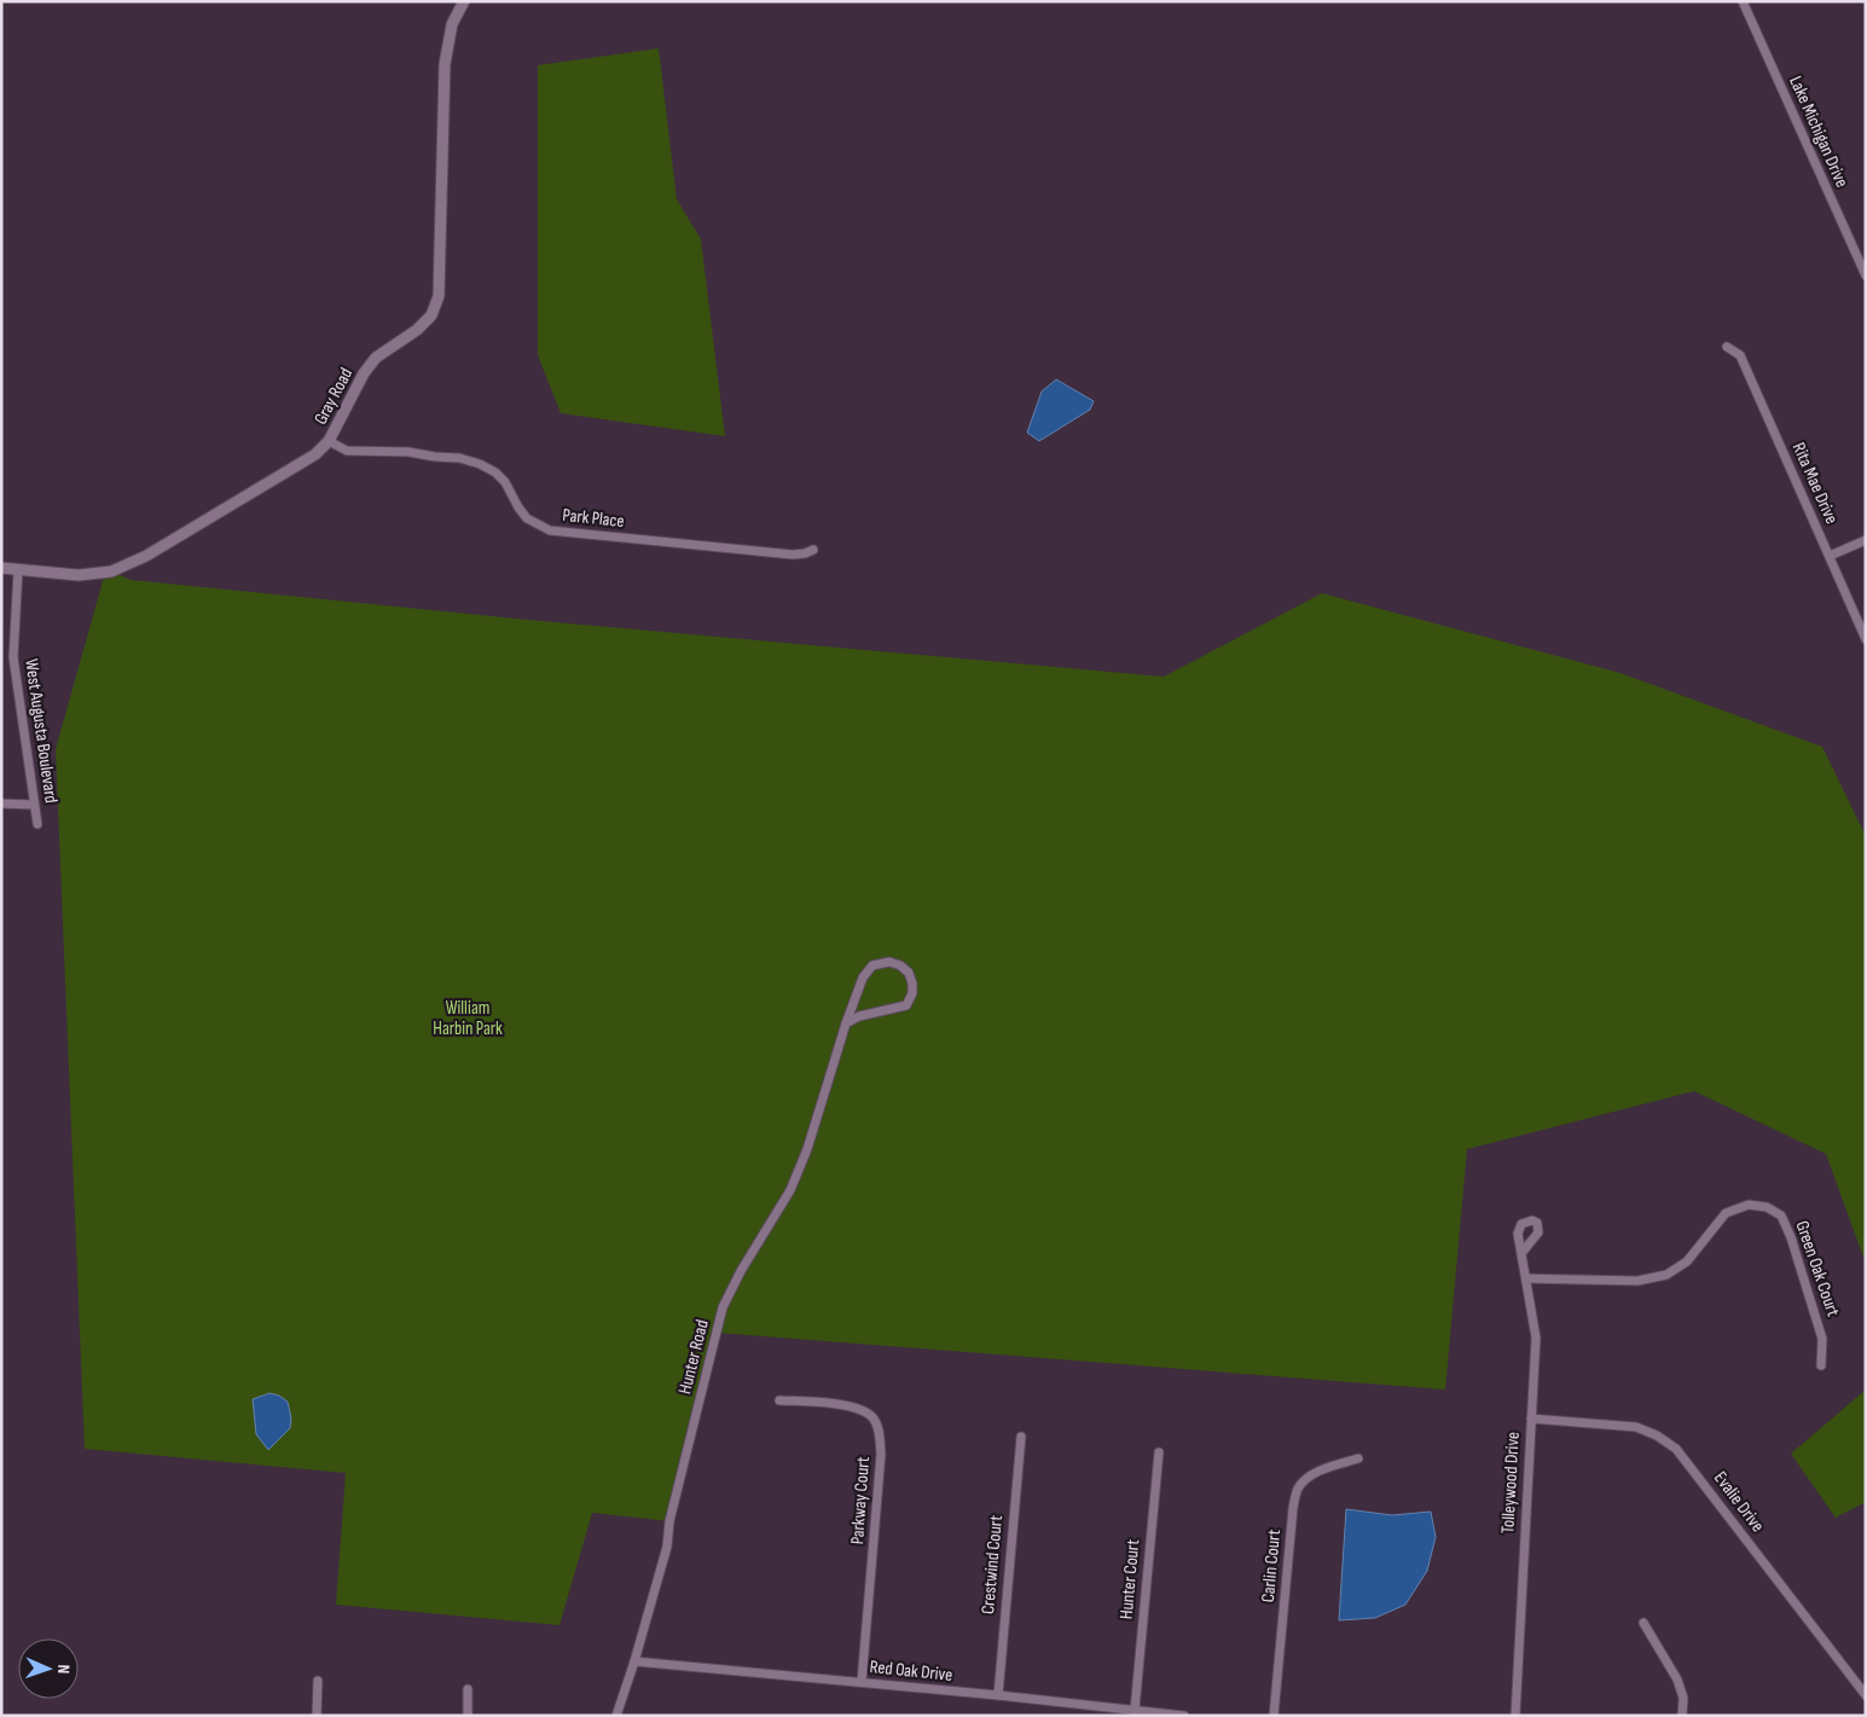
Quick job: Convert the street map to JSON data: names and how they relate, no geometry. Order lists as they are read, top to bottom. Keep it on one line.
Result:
{"streets":{"street":["Lake Michigan Drive","Gray Road","Rita Mae Drive","Park Place","West Augusta Boulevard","Green Oak Court","Hunter Road","Tolleywood Drive","Parkway Court","Evalie Drive","Crestwind Court","Carlin Court","Hunter Court","Red Oak Drive"]},"crossings":[["Gray Road","Park Place"],["Gray Road","West Augusta Boulevard"],["Green Oak Court","Tolleywood Drive"],["Hunter Road","Red Oak Drive"],["Tolleywood Drive","Evalie Drive"],["Parkway Court","Red Oak Drive"],["Crestwind Court","Red Oak Drive"],["Hunter Court","Red Oak Drive"]],"parks":["William Harbin Park"],"north":"right"}
